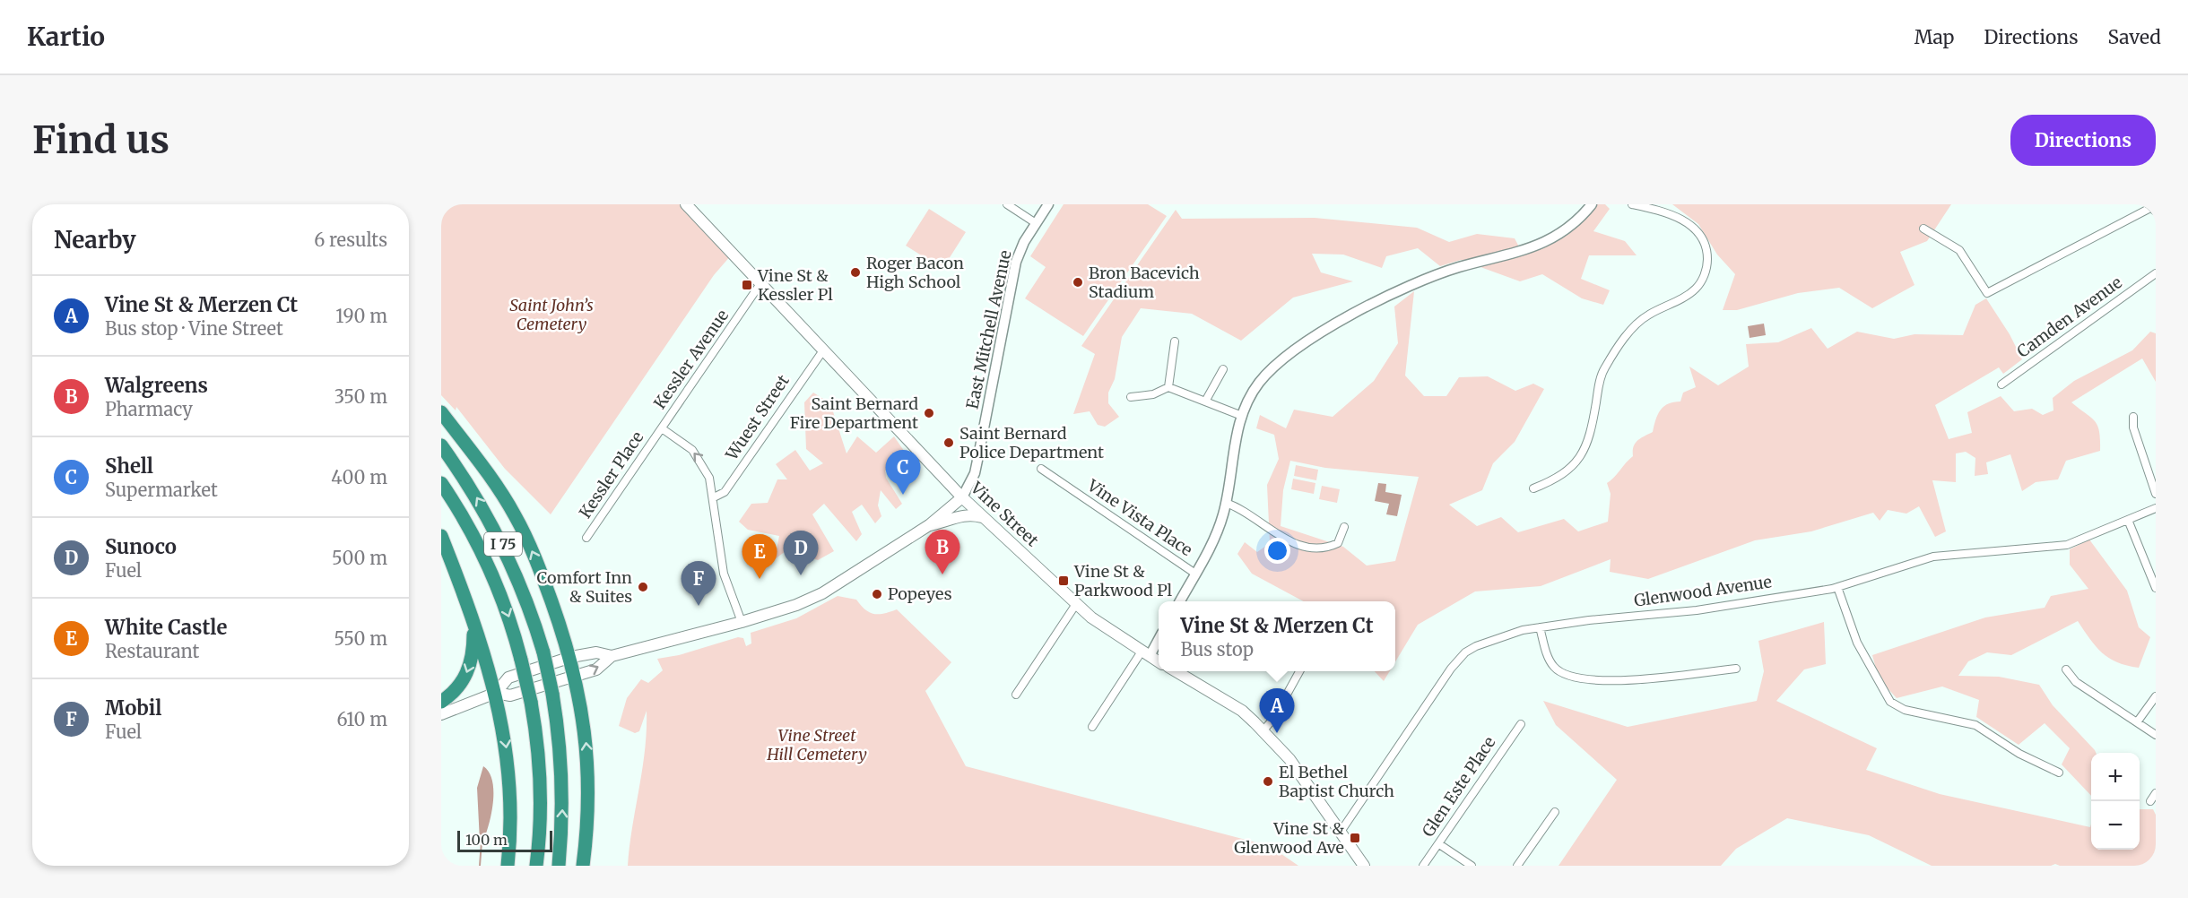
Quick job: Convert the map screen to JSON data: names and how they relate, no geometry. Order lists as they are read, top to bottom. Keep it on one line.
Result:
{"streets":{"highway":["I 75"],"main road":["Vine Street"],"street":["Camden Avenue","East Mitchell Avenue","Kessler Avenue","Wuest Street","Kessler Place","Vine Vista Place","Glenwood Avenue","Glen Este Place"]},"crossings":[["East Mitchell Avenue","Vine Street"],["Kessler Avenue","Wuest Street"],["Kessler Avenue","Kessler Place"],["Kessler Avenue","Vine Street"],["Wuest Street","Vine Street"]],"parks":["Saint John’s Cemetery","Vine Street Hill Cemetery"],"places":{"other":["Roger Bacon High School","Bron Bacevich Stadium","Saint Bernard Fire Department","Saint Bernard Police Department","Comfort Inn & Suites","Popeyes","El Bethel Baptist Church"],"transit":["Vine St & Kessler Pl","Vine St & Parkwood Pl","Vine St & Glenwood Ave"]},"scale_bar":"100 m","page":{"header":"Kartio","nav":["Map","Directions","Saved"],"buttons":"Directions","title":"Find us","heading":["Nearby","6 results"],"list":[{"mark":"A","name":"Vine St & Merzen Ct","note":"Bus stop · Vine Street","value":"190 m"},{"mark":"B","name":"Walgreens","note":"Pharmacy","value":"350 m"},{"mark":"C","name":"Shell","note":"Supermarket","value":"400 m"},{"mark":"D","name":"Sunoco","note":"Fuel","value":"500 m"},{"mark":"E","name":"White Castle","note":"Restaurant","value":"550 m"},{"mark":"F","name":"Mobil","note":"Fuel","value":"610 m"}],"pins":["C","B","D","E","F","A"],"popup":["Vine St & Merzen Ct","Bus stop"],"map_buttons":["+","−"],"scale":"100 m"}}
